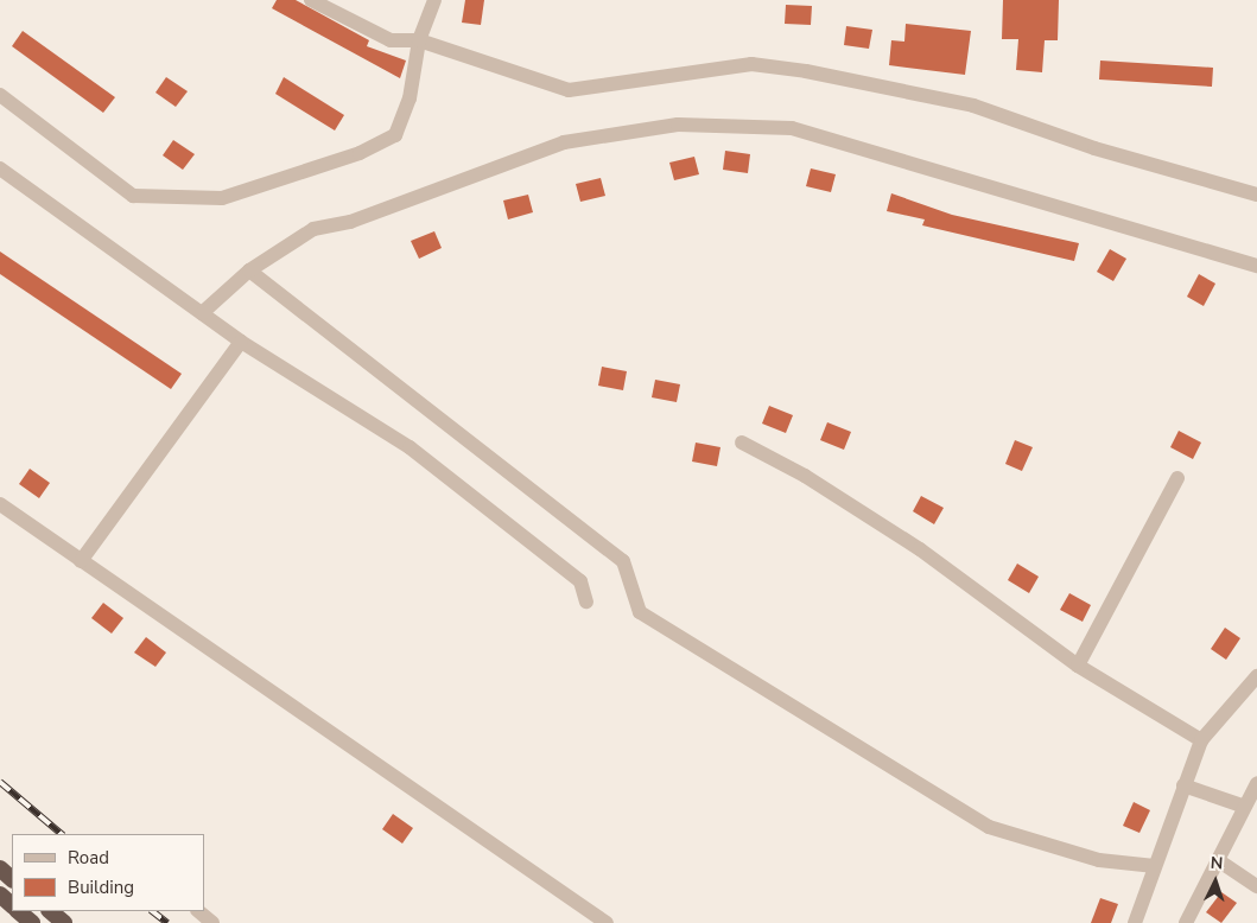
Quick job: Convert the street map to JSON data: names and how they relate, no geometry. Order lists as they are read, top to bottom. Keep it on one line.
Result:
{"legend":["Road","Building"],"north":"top"}
